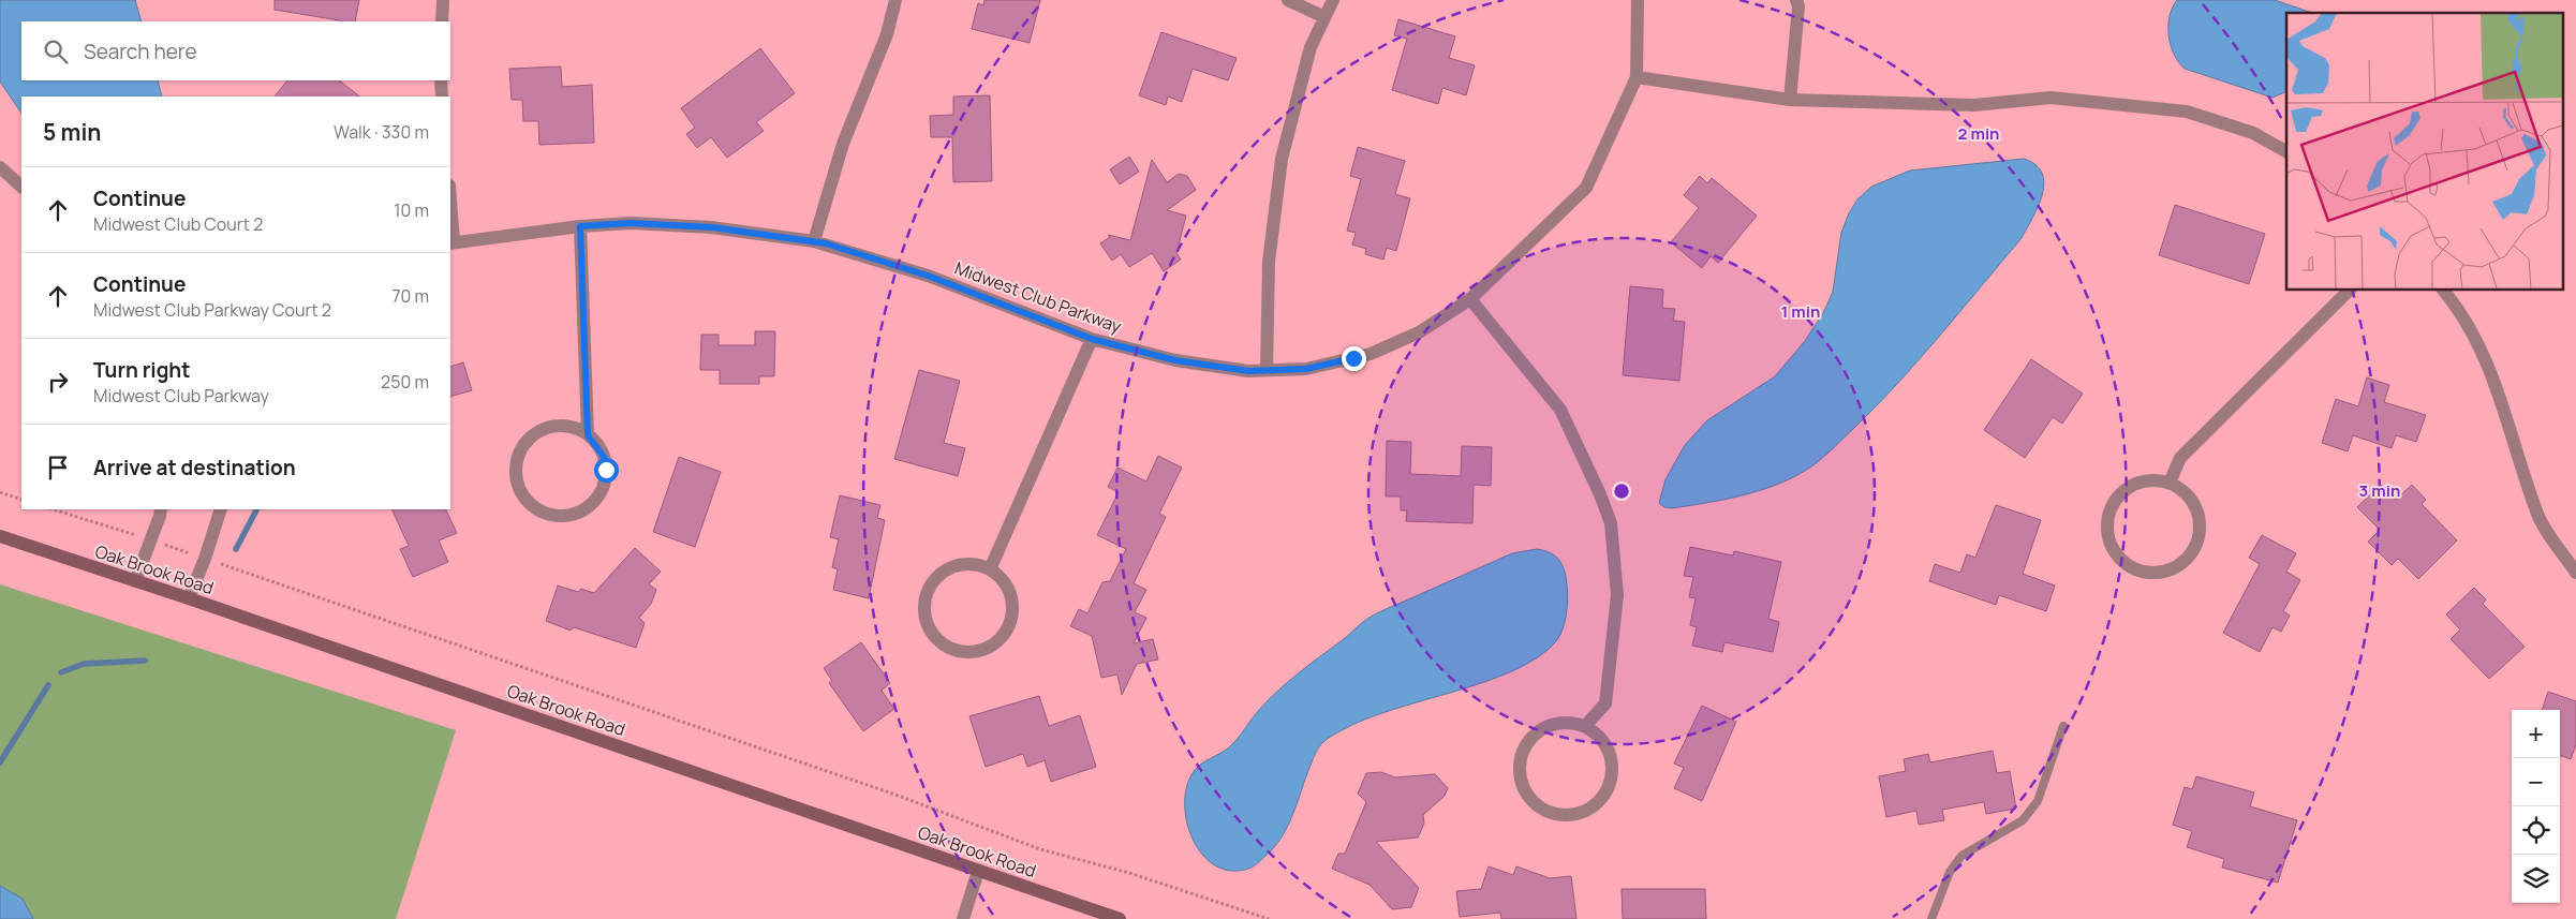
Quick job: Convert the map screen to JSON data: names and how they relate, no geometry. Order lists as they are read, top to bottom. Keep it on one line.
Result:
{"streets":{"main road":["Oak Brook Road"],"street":["Midwest Club Parkway"]},"page":{"search":"Search here","heading":["5 min","Walk · 330 m"],"list":[["Continue","Midwest Club Court 2","10 m"],["Continue","Midwest Club Parkway Court 2","70 m"],["Turn right","Midwest Club Parkway","250 m"],"Arrive at destination"],"map_buttons":["+","−"]},"rings":["2 min","1 min","3 min"]}
